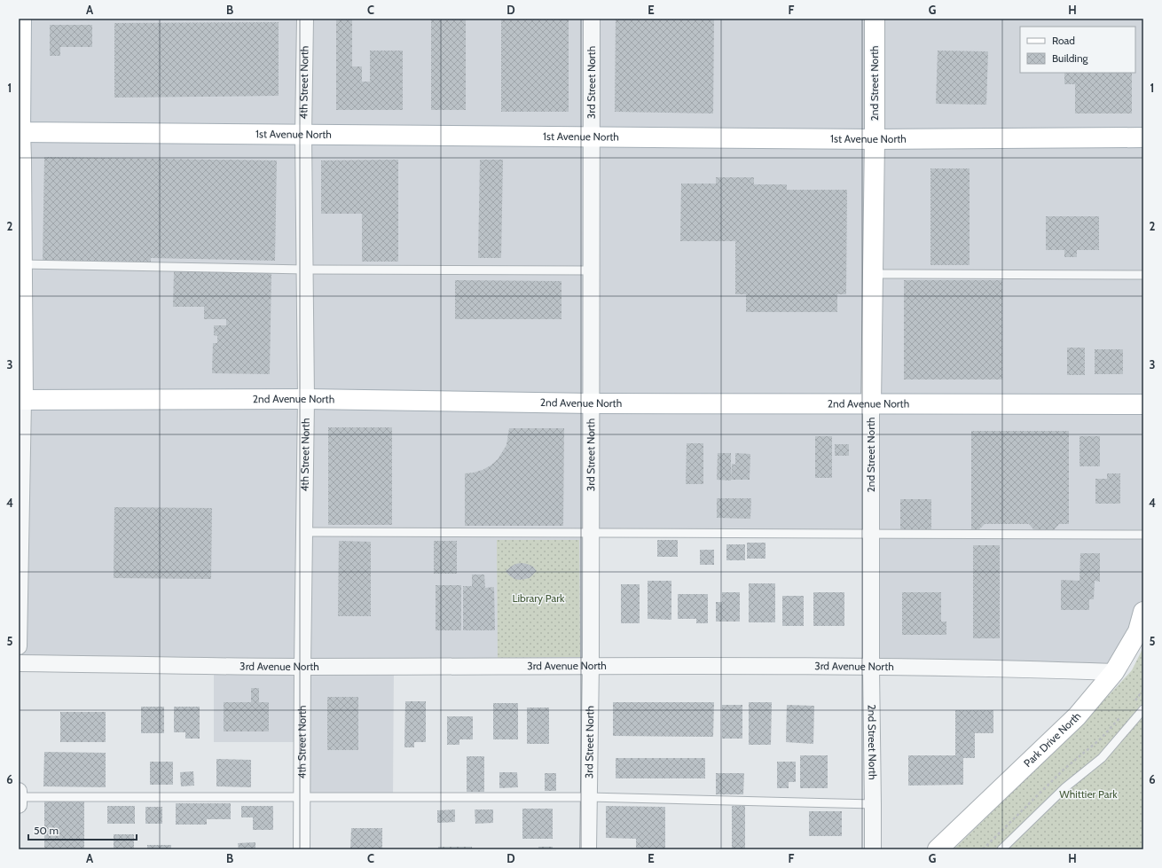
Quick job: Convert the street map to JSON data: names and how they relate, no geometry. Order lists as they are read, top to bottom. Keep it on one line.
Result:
{"streets":{"main road":["2nd Street North","1st Avenue North","2nd Avenue North","Park Drive North"],"street":["4th Street North","3rd Street North","3rd Avenue North"]},"crossings":[["4th Street North","1st Avenue North"],["4th Street North","2nd Avenue North"],["4th Street North","3rd Avenue North"],["3rd Street North","1st Avenue North"],["3rd Street North","2nd Avenue North"],["3rd Street North","3rd Avenue North"],["2nd Street North","1st Avenue North"],["2nd Street North","2nd Avenue North"],["2nd Street North","3rd Avenue North"],["3rd Avenue North","Park Drive North"]],"parks":["Library Park","Whittier Park"],"legend":["Road","Building"],"scale_bar":"50 m","grid":{"columns":["A","B","C","D","E","F","G","H"],"rows":["1","2","3","4","5","6"]}}
